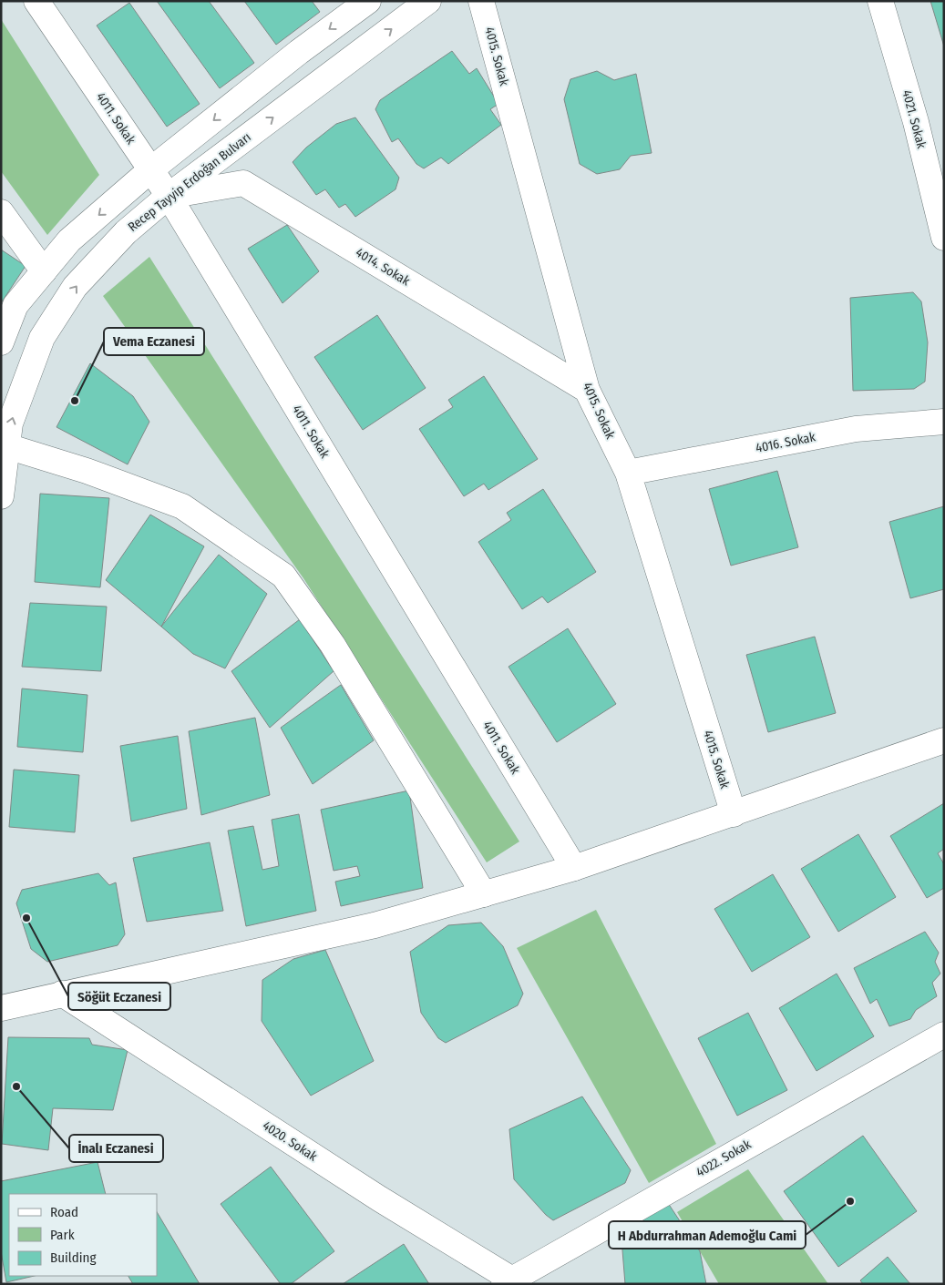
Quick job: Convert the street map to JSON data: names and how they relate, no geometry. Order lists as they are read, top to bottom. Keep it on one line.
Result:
{"streets":{"street":["4015. Sokak","4011. Sokak","4021. Sokak","Recep Tayyip Erdoğan Bulvarı","4014. Sokak","4016. Sokak","4020. Sokak","4022. Sokak"]},"crossings":[["4015. Sokak","4014. Sokak"],["4015. Sokak","4016. Sokak"],["4011. Sokak","Recep Tayyip Erdoğan Bulvarı"],["4011. Sokak","4014. Sokak"],["Recep Tayyip Erdoğan Bulvarı","4014. Sokak"],["4020. Sokak","4022. Sokak"]],"places":["Vema Eczanesi","Söğüt Eczanesi","İnalı Eczanesi","H Abdurrahman Ademoğlu Cami"],"legend":["Road","Park","Building"]}
